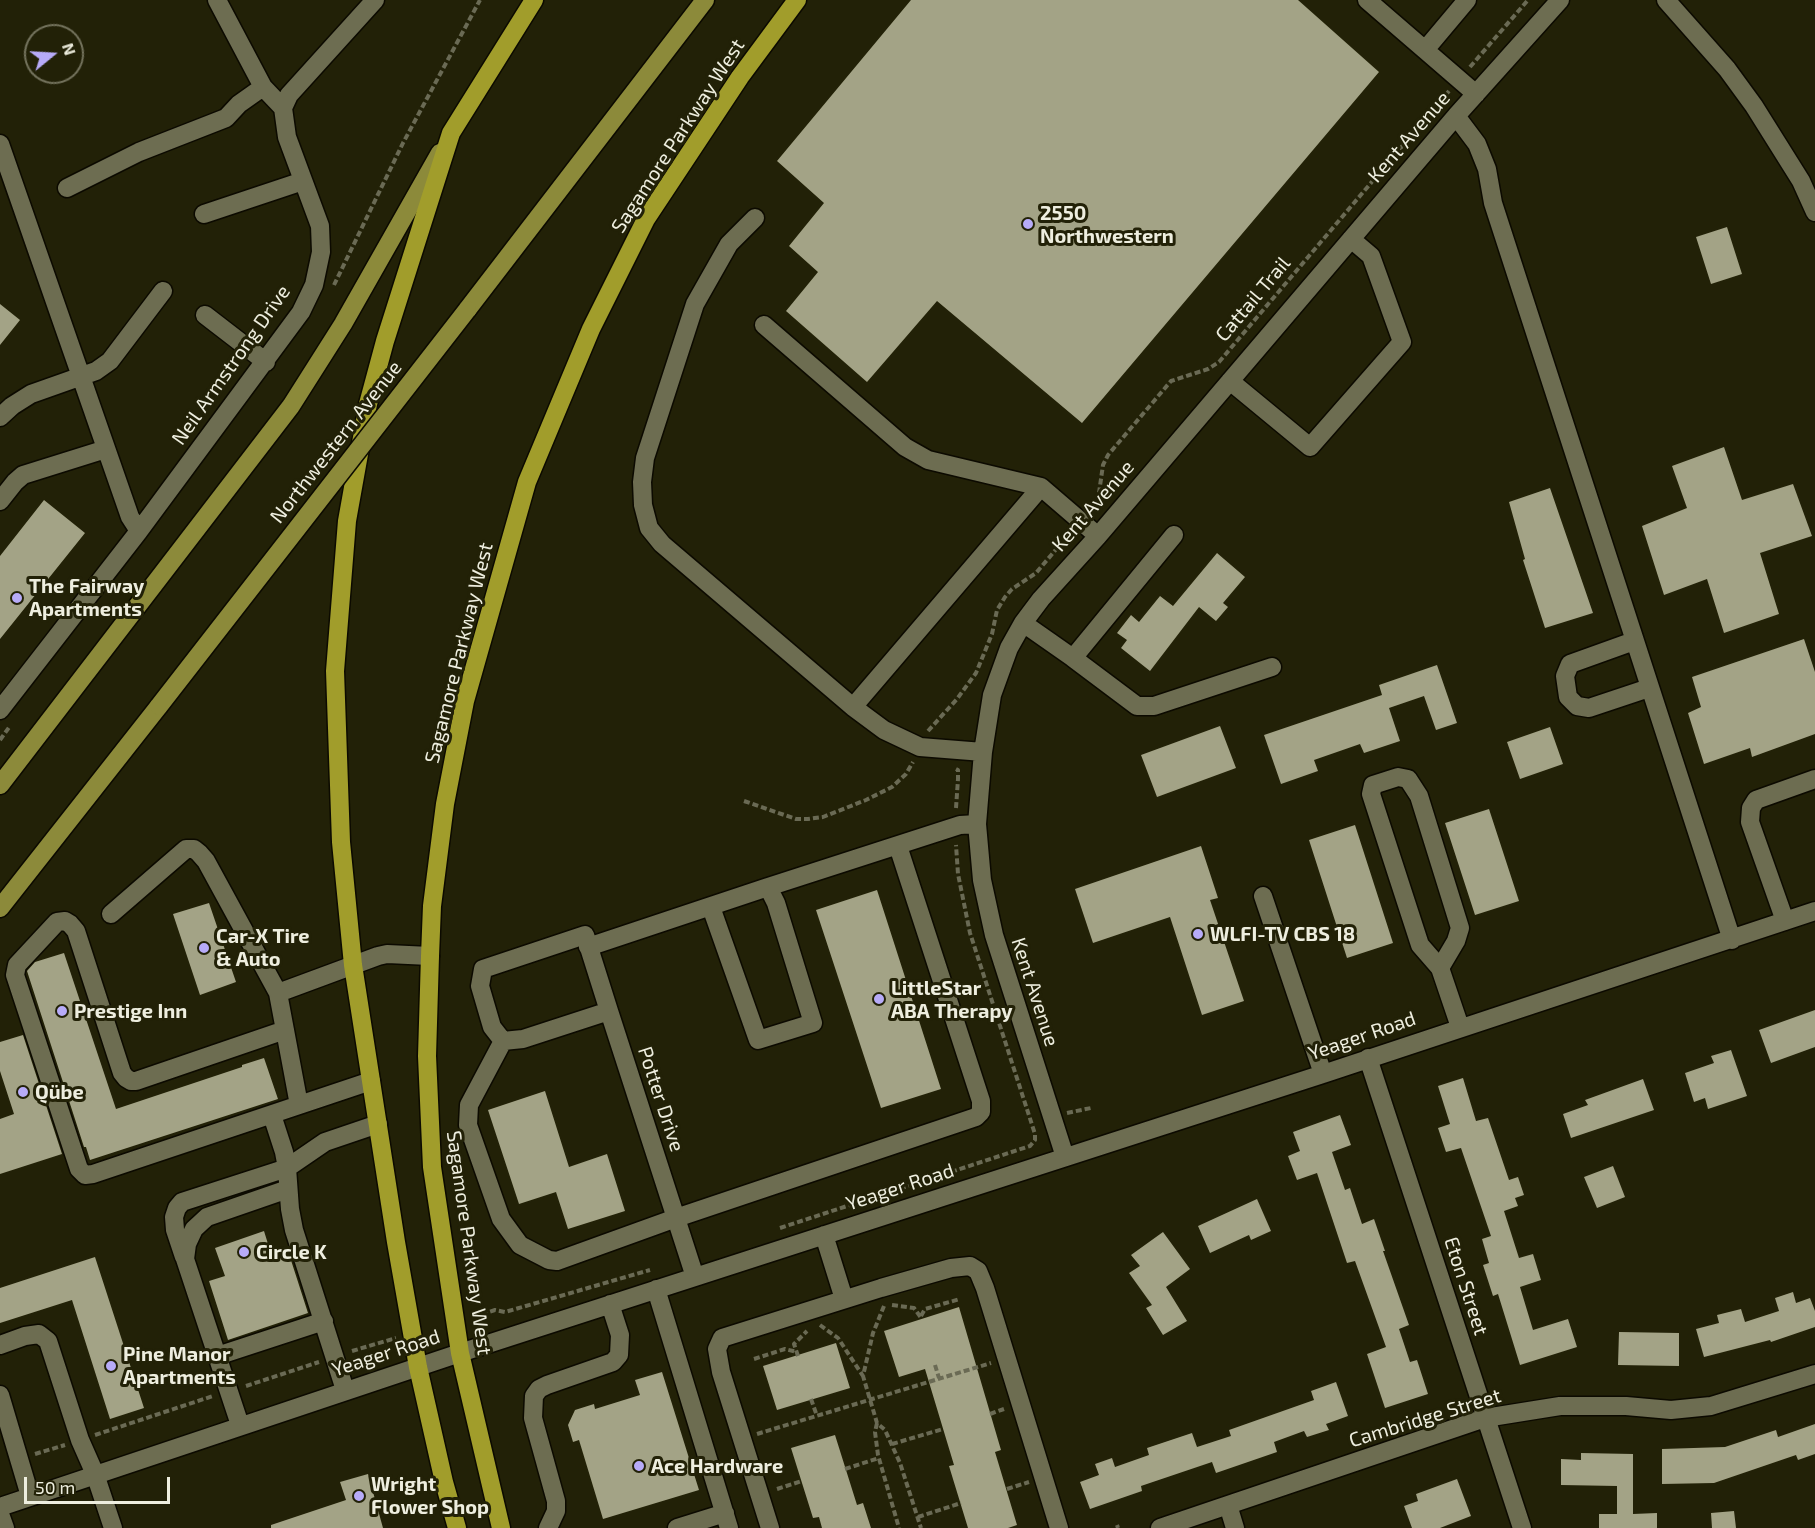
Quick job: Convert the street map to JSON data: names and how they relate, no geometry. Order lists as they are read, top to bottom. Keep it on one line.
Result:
{"streets":{"highway":["Sagamore Parkway West"],"main road":["Northwestern Avenue"],"street":["Kent Avenue","Neil Armstrong Drive","Yeager Road","Potter Drive","Eton Street","Cambridge Street"],"path":["Cattail Trail"]},"crossings":[["Sagamore Parkway West","Yeager Road"],["Kent Avenue","Yeager Road"],["Yeager Road","Potter Drive"],["Yeager Road","Eton Street"],["Eton Street","Cambridge Street"]],"places":["2550 Northwestern","The Fairway Apartments","WLFI-TV CBS 18","Car-X Tire & Auto","LittleStar ABA Therapy","Prestige Inn","Qübe","Circle K","Pine Manor Apartments","Ace Hardware","Wright Flower Shop"],"scale_bar":"50 m","north":"right"}
